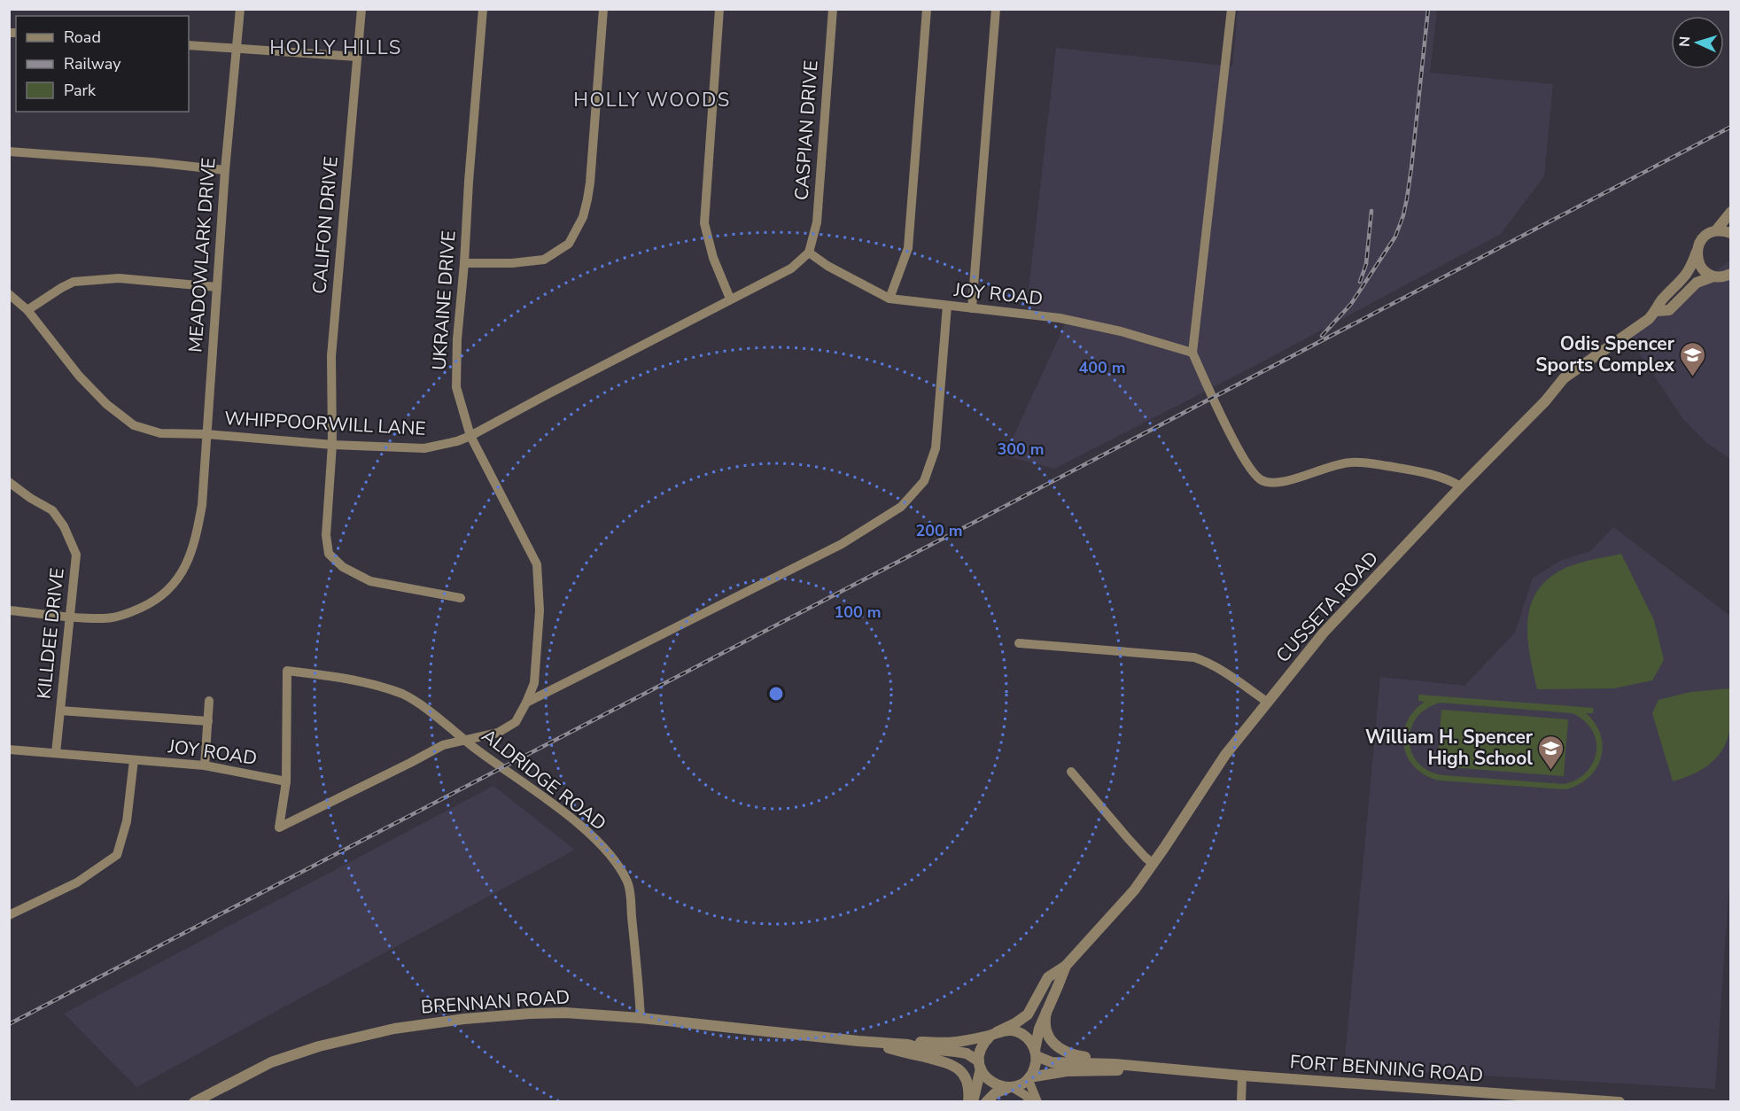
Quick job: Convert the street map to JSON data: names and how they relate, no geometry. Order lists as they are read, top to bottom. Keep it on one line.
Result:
{"streets":{"street":["CASPIAN DRIVE","CALIFON DRIVE","MEADOWLARK DRIVE","JOY ROAD","UKRAINE DRIVE","WHIPPOORWILL LANE","CUSSETA ROAD","KILLDEE DRIVE","ALDRIDGE ROAD","BRENNAN ROAD","FORT BENNING ROAD"]},"crossings":[["CASPIAN DRIVE","JOY ROAD"],["CASPIAN DRIVE","WHIPPOORWILL LANE"],["CALIFON DRIVE","WHIPPOORWILL LANE"],["MEADOWLARK DRIVE","WHIPPOORWILL LANE"],["MEADOWLARK DRIVE","KILLDEE DRIVE"],["JOY ROAD","WHIPPOORWILL LANE"],["JOY ROAD","KILLDEE DRIVE"],["JOY ROAD","ALDRIDGE ROAD"],["UKRAINE DRIVE","WHIPPOORWILL LANE"],["CUSSETA ROAD","BRENNAN ROAD"],["CUSSETA ROAD","FORT BENNING ROAD"],["ALDRIDGE ROAD","BRENNAN ROAD"],["BRENNAN ROAD","FORT BENNING ROAD"]],"districts":["HOLLY HILLS","HOLLY WOODS"],"places":{"school or university":["Odis Spencer Sports Complex","William H. Spencer High School"]},"legend":["Road","Railway","Park"],"north":"left","rings":["400 m","300 m","200 m","100 m"]}
